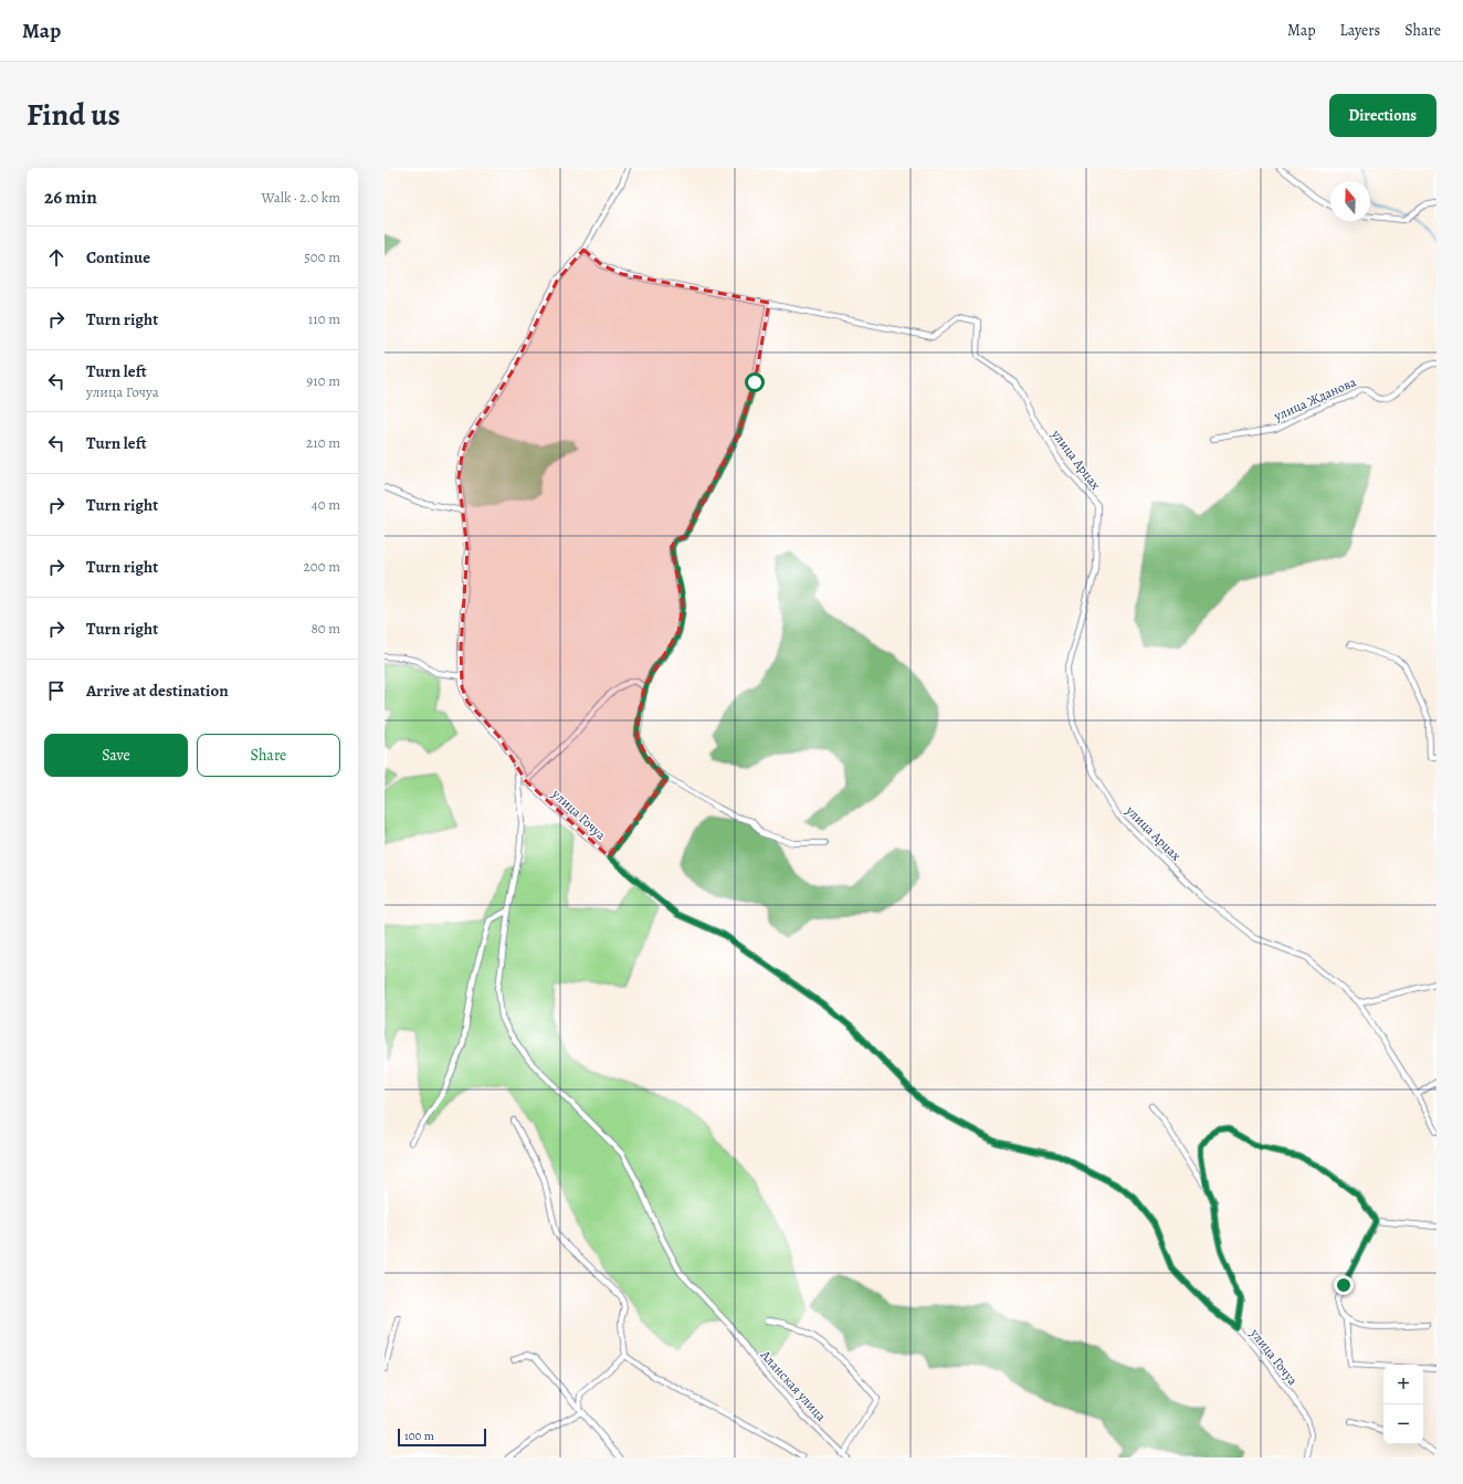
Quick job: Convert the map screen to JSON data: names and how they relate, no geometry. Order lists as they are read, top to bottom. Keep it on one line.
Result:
{"streets":{"street":["улица Жданова","улица Арцах","улица Гочуа","Аланская улица"]},"crossings":[["улица Гочуа","Аланская улица"]],"scale_bar":"100 m","north":"top","page":{"header":"Map","nav":["Map","Layers","Share"],"title":"Find us","buttons":["Directions",["Save","Share"]],"heading":["26 min","Walk · 2.0 km"],"list":[["Continue","500 m"],["Turn right","110 m"],["Turn left","улица Гочуа","910 m"],["Turn left","210 m"],["Turn right","40 m"],["Turn right","200 m"],["Turn right","80 m"],"Arrive at destination"],"map_buttons":["+","−"],"scale":"100 m"}}
